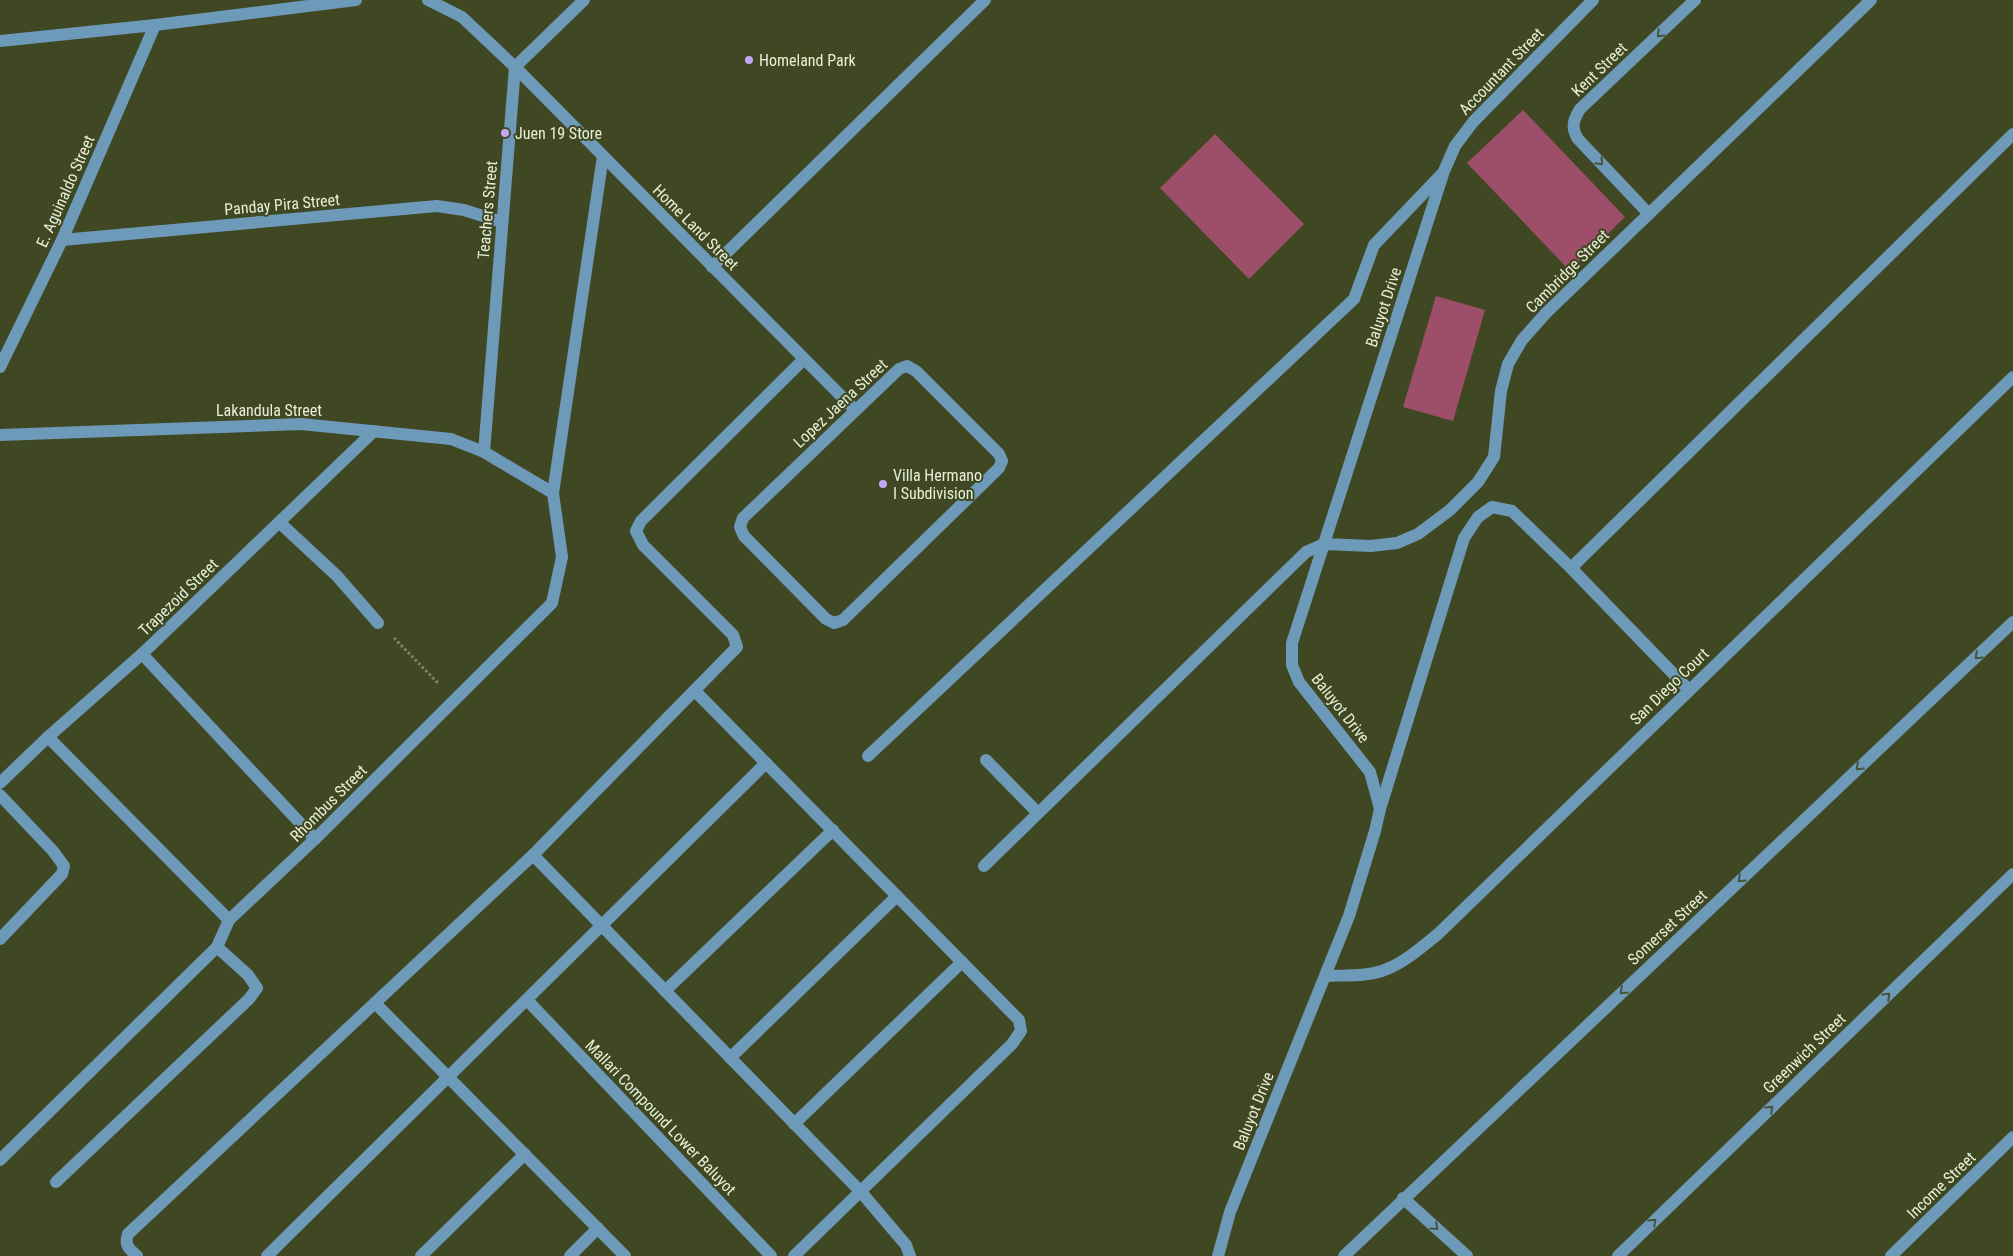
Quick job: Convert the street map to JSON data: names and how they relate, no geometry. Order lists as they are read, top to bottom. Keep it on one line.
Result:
{"streets":{"street":["Kent Street","Accountant Street","E. Aguinaldo Street","Panday Pira Street","Teachers Street","Home Land Street","Cambridge Street","Baluyot Drive","Lopez Jaena Street","Lakandula Street","Trapezoid Street","San Diego Court","Rhombus Street","Somerset Street","Greenwich Street","Mallari Compound Lower Baluyot","Income Street"]},"crossings":[["Kent Street","Cambridge Street"],["Accountant Street","Baluyot Drive"],["E. Aguinaldo Street","Panday Pira Street"],["Panday Pira Street","Teachers Street"],["Teachers Street","Home Land Street"],["Teachers Street","Lakandula Street"],["Home Land Street","Lopez Jaena Street"],["Home Land Street","Rhombus Street"],["Cambridge Street","Baluyot Drive"],["Baluyot Drive","San Diego Court"],["Lakandula Street","Trapezoid Street"],["Lakandula Street","Rhombus Street"]],"one_way":["Somerset Street","Greenwich Street"],"places":["Homeland Park","Juen 19 Store","Villa Hermano I Subdivision"]}
